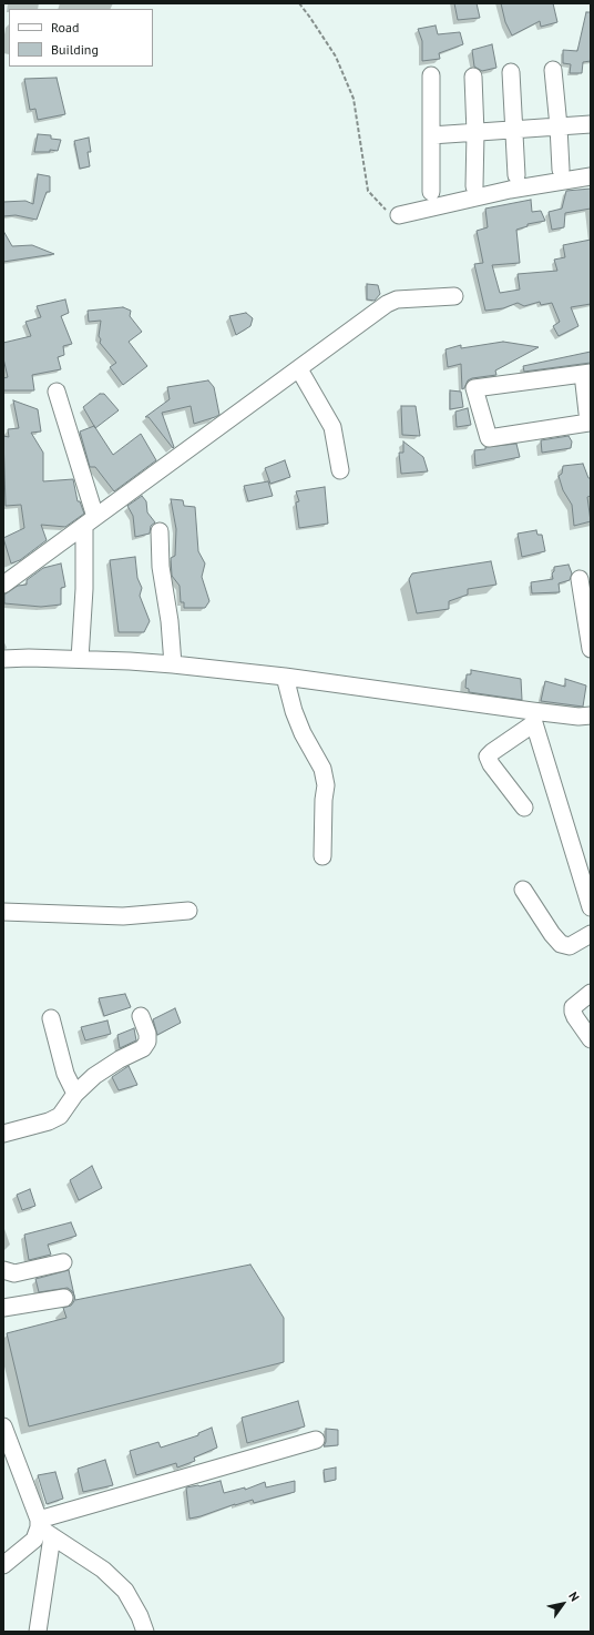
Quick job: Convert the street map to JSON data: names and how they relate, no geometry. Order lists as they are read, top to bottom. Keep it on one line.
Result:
{"legend":["Road","Building"],"north":"top right"}
